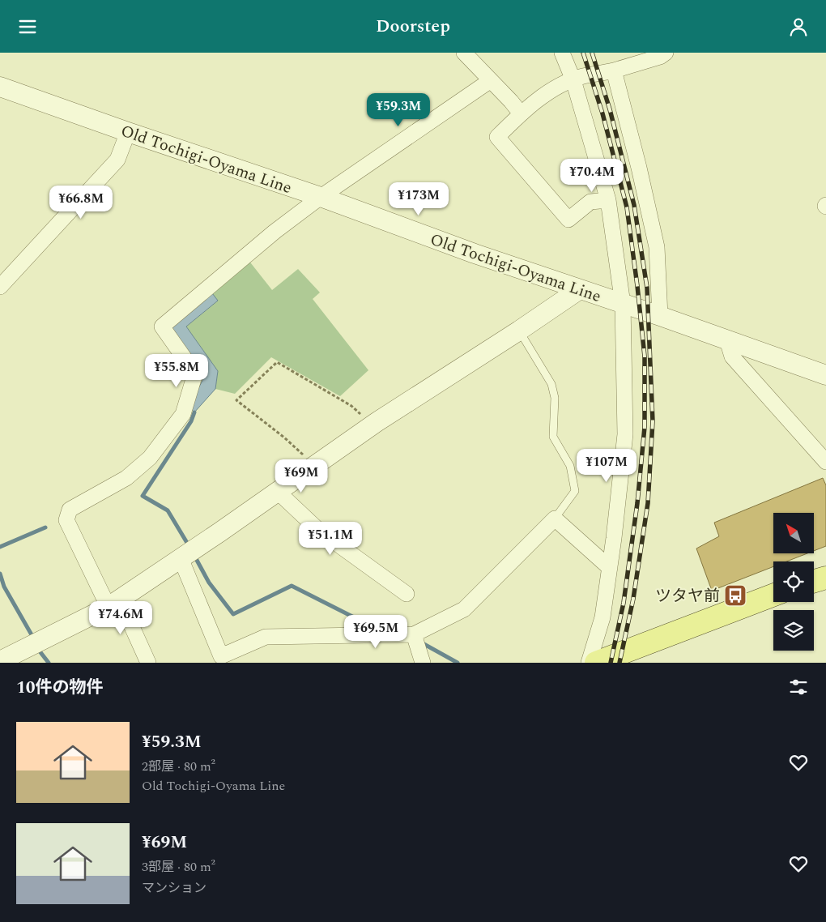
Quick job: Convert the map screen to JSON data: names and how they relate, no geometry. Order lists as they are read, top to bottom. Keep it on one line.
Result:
{"streets":{"street":["Old Tochigi-Oyama Line"]},"places":{"bus stop":["ツタヤ前"]},"north":"top left","page":{"header":"Doorstep","price":["¥59.3M","¥70.4M","¥173M","¥66.8M","¥55.8M","¥107M","¥69M","¥51.1M","¥74.6M","¥69.5M"],"heading":"10件の物件","list":[{"name":"¥59.3M","note":"2部屋 · 80 m² · Old Tochigi-Oyama Line"},{"name":"¥69M","note":"3部屋 · 80 m² · マンション"}]}}
